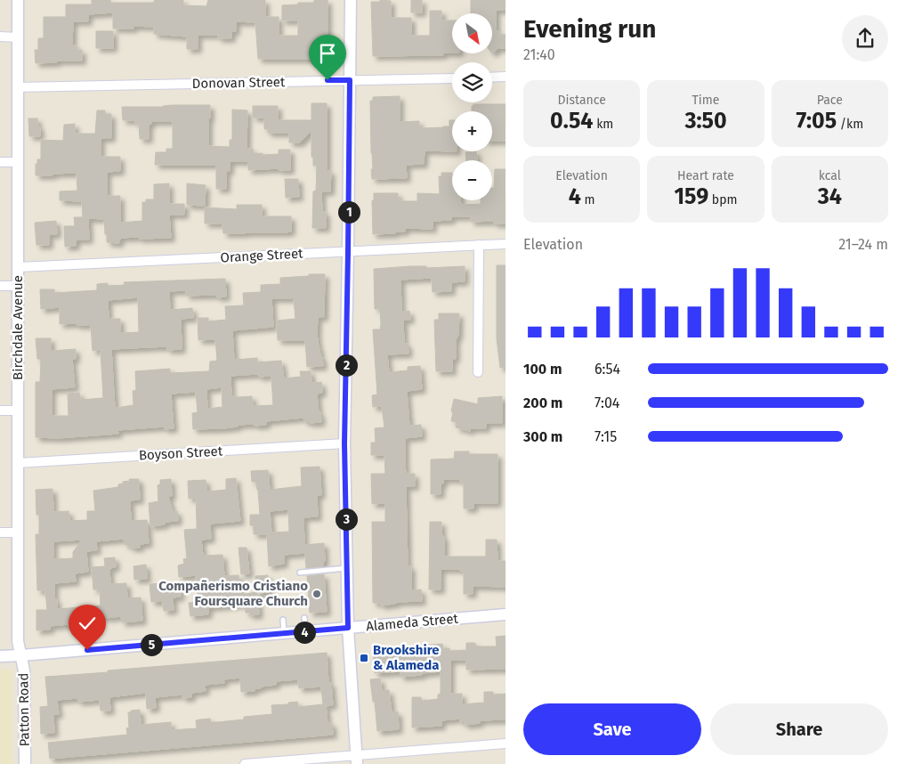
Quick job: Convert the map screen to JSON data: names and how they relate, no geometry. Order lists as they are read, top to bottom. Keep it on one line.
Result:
{"streets":{"street":["Donovan Street","Orange Street","Birchdale Avenue","Boyson Street","Alameda Street","Patton Road"]},"crossings":[["Donovan Street","Birchdale Avenue"],["Orange Street","Birchdale Avenue"],["Birchdale Avenue","Boyson Street"],["Birchdale Avenue","Alameda Street"],["Birchdale Avenue","Patton Road"],["Alameda Street","Patton Road"]],"places":{"other":["Compañerismo Cristiano Foursquare Church"],"transit":["Brookshire & Alameda"]},"north":"bottom right","page":{"heading":["Evening run","21:40"],"map_buttons":["+","−"],"stats":[["Distance","0.54 km"],["Time","3:50"],["Pace","7:05 /km"],["Elevation","4 m"],["Heart rate","159 bpm"],["kcal","34"]],"pins":["1","2","3","4","5"],"chart":["Elevation","21–24 m"],"list":[{"name":"100 m","note":"6:54"},{"name":"200 m","note":"7:04"},{"name":"300 m","note":"7:15"}],"buttons":["Save","Share"]}}
